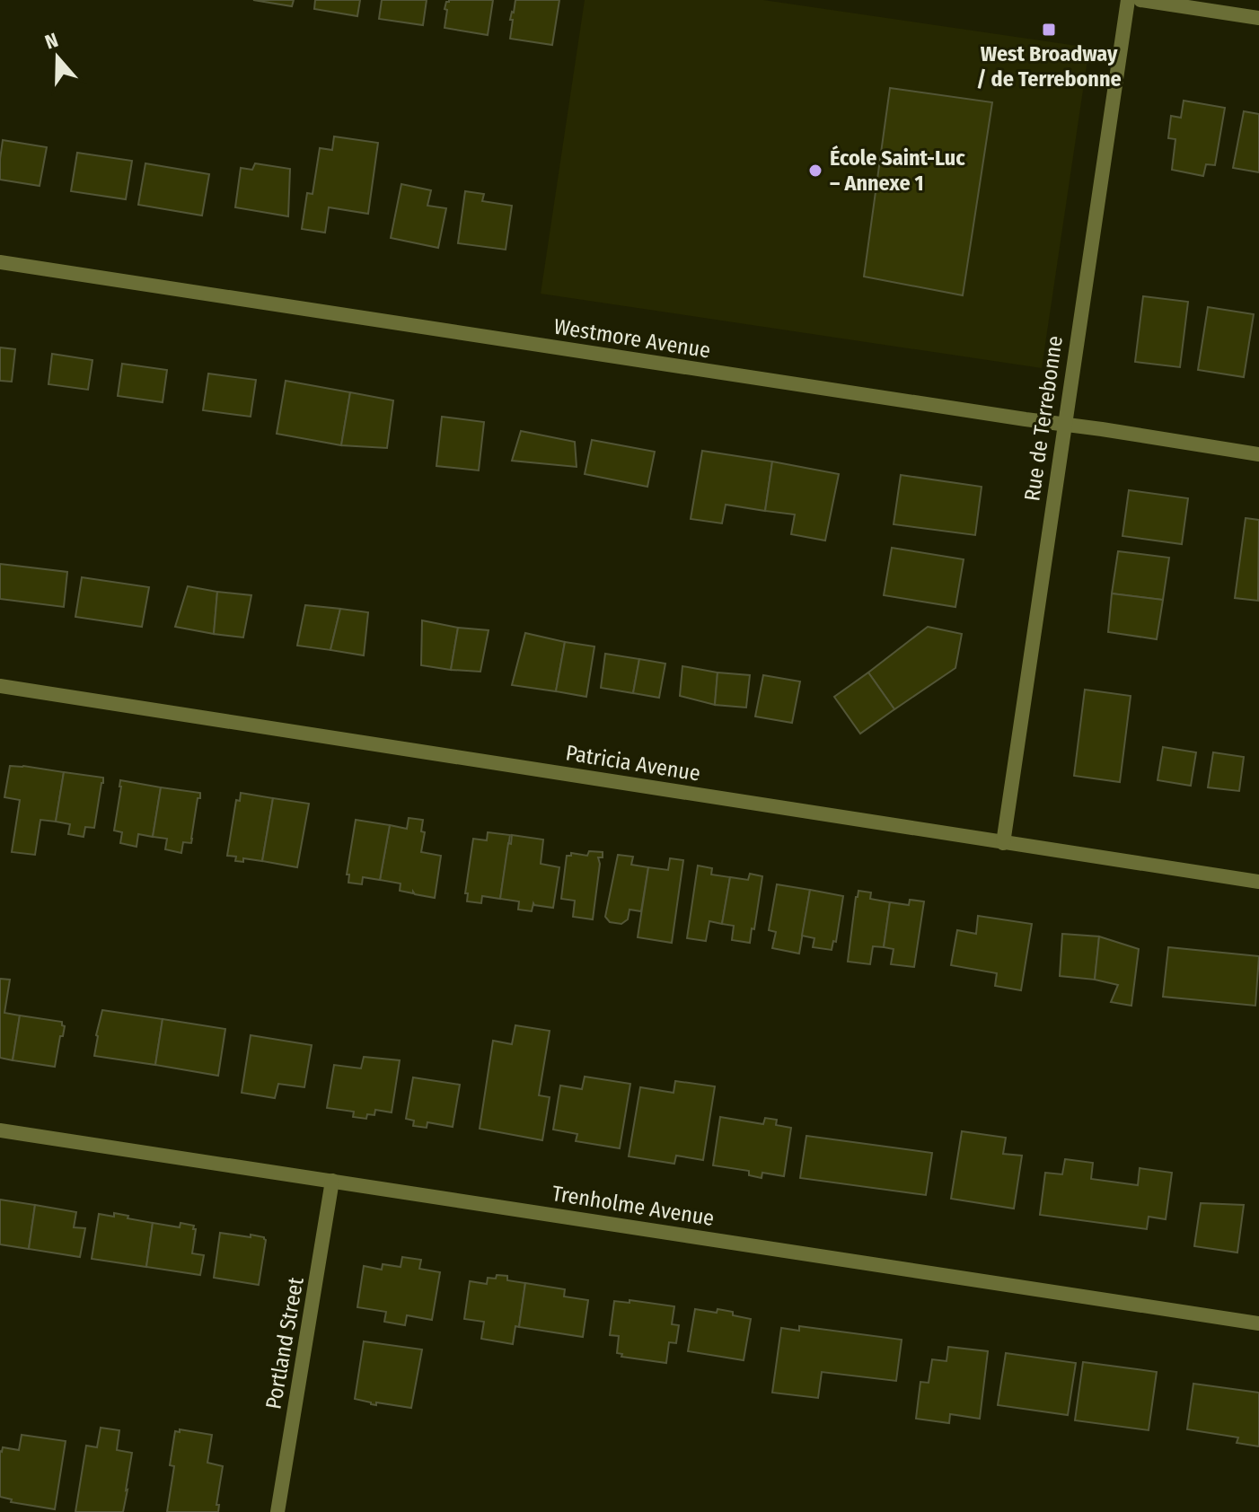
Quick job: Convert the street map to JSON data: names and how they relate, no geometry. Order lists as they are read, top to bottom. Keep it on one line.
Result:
{"streets":{"street":["Westmore Avenue","Rue de Terrebonne","Patricia Avenue","Trenholme Avenue","Portland Street"]},"crossings":[["Westmore Avenue","Rue de Terrebonne"],["Rue de Terrebonne","Patricia Avenue"],["Trenholme Avenue","Portland Street"]],"places":{"transit":["West Broadway / de Terrebonne"],"other":["École Saint-Luc – Annexe 1"]},"north":"top"}
